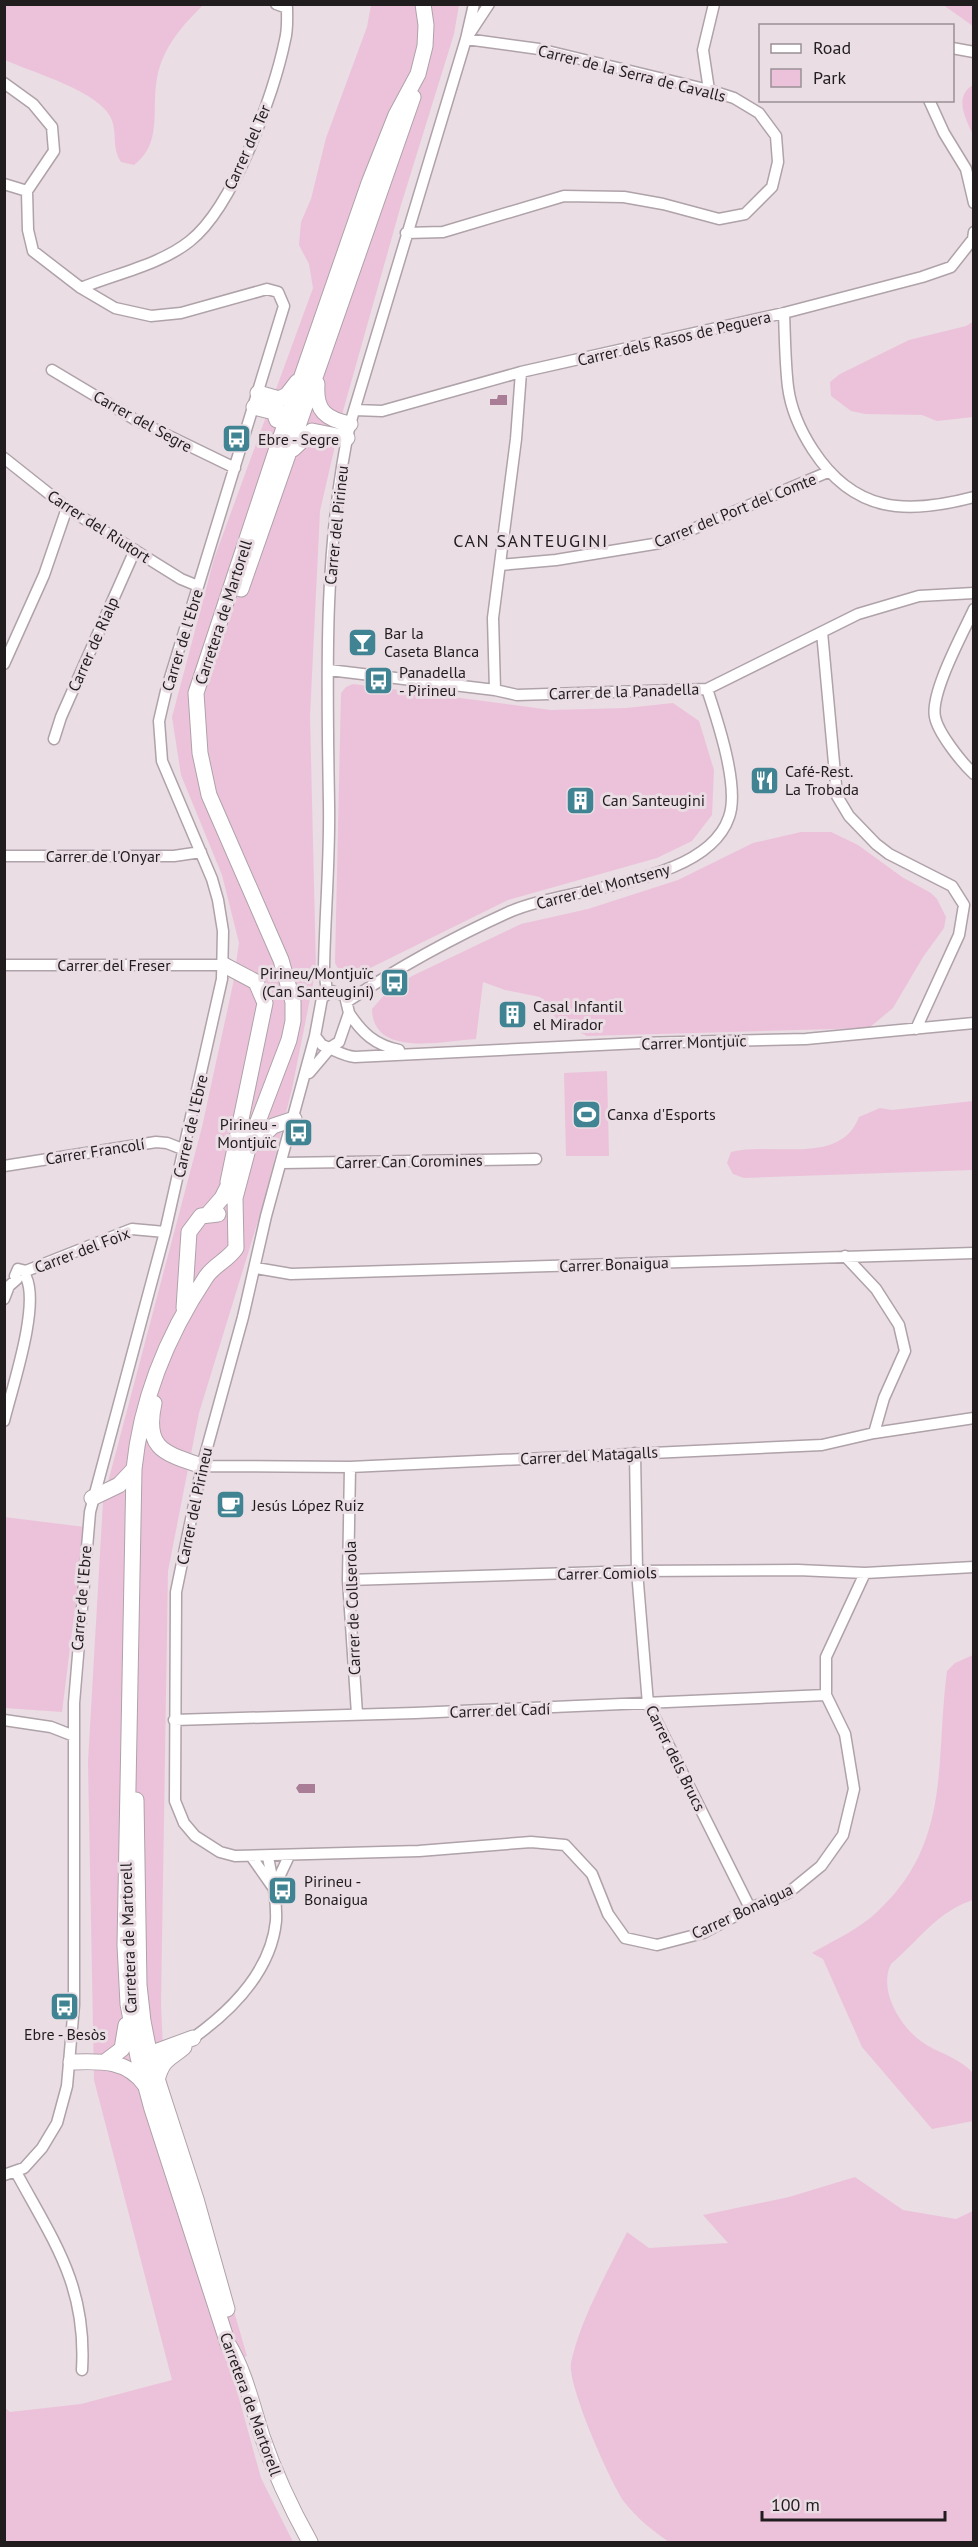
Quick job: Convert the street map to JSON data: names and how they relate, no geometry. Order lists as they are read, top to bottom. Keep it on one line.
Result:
{"streets":{"main road":["Carretera de Martorell"],"street":["Carrer de la Serra de Cavalls","Carrer del Ter","Carrer dels Rasos de Peguera","Carrer del Segre","Carrer del Port del Comte","Carrer del Pirineu","Carrer del Riutort","Carrer de l'Ebre","Carrer de Rialp","Carrer de la Panadella","Carrer de l'Onyar","Carrer del Montseny","Carrer del Freser","Carrer Montjuïc","Carrer Francolí","Carrer Can Coromines","Carrer del Foix","Carrer Bonaigua","Carrer del Matagalls","Carrer Comiols","Carrer de Collserola","Carrer del Cadí","Carrer dels Brucs"]},"crossings":[["Carrer de la Serra de Cavalls","Carrer del Pirineu"],["Carrer del Ter","Carrer de l'Ebre"],["Carrer dels Rasos de Peguera","Carrer del Pirineu"],["Carrer del Segre","Carrer de l'Ebre"],["Carrer del Pirineu","Carrer de la Panadella"],["Carrer del Pirineu","Carrer del Montseny"],["Carrer del Pirineu","Carrer Montjuïc"],["Carrer del Pirineu","Carrer Can Coromines"],["Carrer del Pirineu","Carrer Bonaigua"],["Carrer del Pirineu","Carrer del Matagalls"],["Carrer del Pirineu","Carrer del Cadí"],["Carrer del Riutort","Carrer de l'Ebre"],["Carrer del Riutort","Carrer de Rialp"],["Carrer de l'Ebre","Carrer de l'Onyar"],["Carrer de l'Ebre","Carrer del Freser"],["Carrer de l'Ebre","Carrer Francolí"],["Carrer de l'Ebre","Carrer del Foix"],["Carrer de la Panadella","Carrer del Montseny"],["Carrer Bonaigua","Carrer Comiols"],["Carrer Bonaigua","Carrer del Cadí"],["Carrer Bonaigua","Carrer dels Brucs"],["Carrer del Matagalls","Carrer de Collserola"],["Carrer del Matagalls","Carrer dels Brucs"],["Carrer Comiols","Carrer de Collserola"],["Carrer Comiols","Carrer dels Brucs"],["Carrer de Collserola","Carrer del Cadí"],["Carrer del Cadí","Carrer dels Brucs"]],"districts":["CAN SANTEUGINI"],"places":{"bus stop":["Ebre - Segre","Panadella - Pirineu","Pirineu/Montjuïc (Can Santeugini)","Pirineu - Montjuïc","Pirineu - Bonaigua","Ebre - Besòs"],"bar":["Bar la Caseta Blanca"],"restaurant":["Café-Rest. La Trobada"],"building":["Can Santeugini","Casal Infantil el Mirador"],"sports":["Canxa d'Esports"],"cafe":["Jesús López Ruiz"]},"legend":["Road","Park"],"scale_bar":"100 m"}
